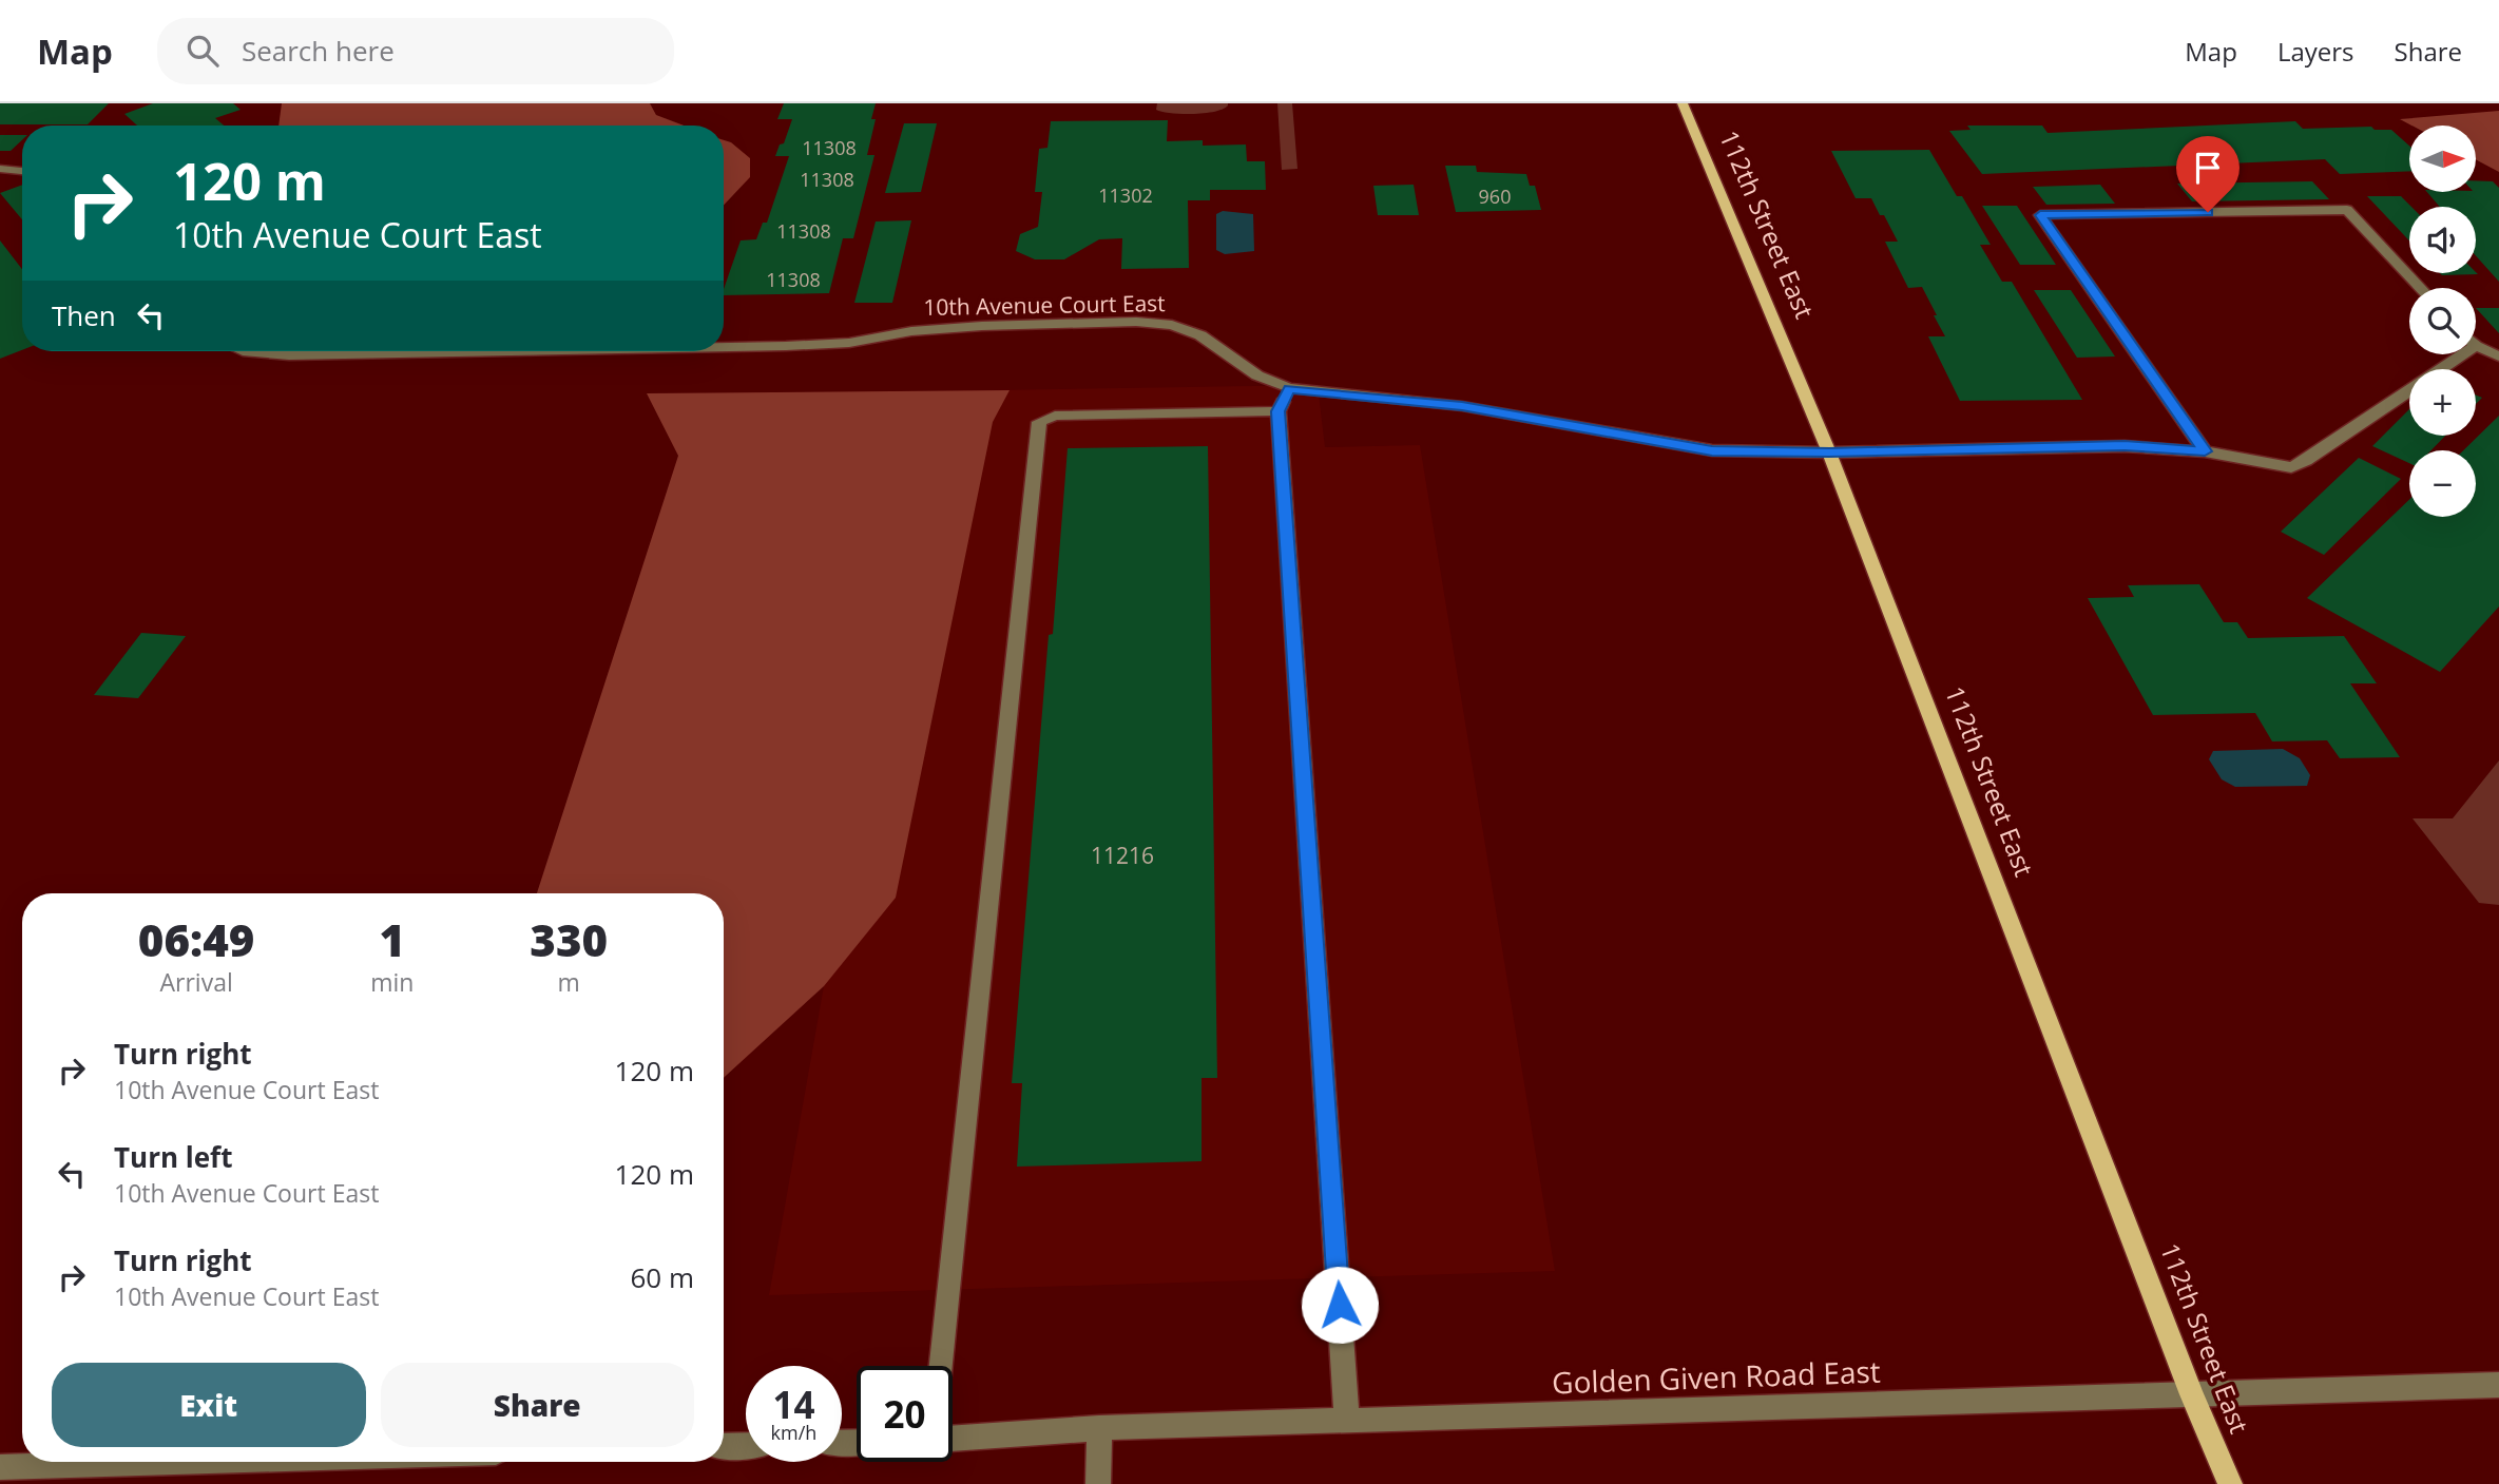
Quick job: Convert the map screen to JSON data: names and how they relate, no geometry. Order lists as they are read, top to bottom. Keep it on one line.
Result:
{"streets":{"main road":["112th Street East"],"street":["10th Avenue Court East","Golden Given Road East"]},"crossings":[["112th Street East","10th Avenue Court East"],["112th Street East","Golden Given Road East"]],"house_numbers":["11308","11308","11302","960","11308","11308","11216"],"north":"right","page":{"header":"Map","search":"Search here","nav":["Map","Layers","Share"],"map_buttons":["+","−"],"turn":["120 m","10th Avenue Court East"],"then":"Then","eta":["06:49","Arrival","1","min","330","m"],"list":[{"name":"Turn right","note":"10th Avenue Court East","value":"120 m"},{"name":"Turn left","note":"10th Avenue Court East","value":"120 m"},{"name":"Turn right","note":"10th Avenue Court East","value":"60 m"}],"buttons":["Exit","Share"],"speed":"14 km/h","limit":"20"}}
